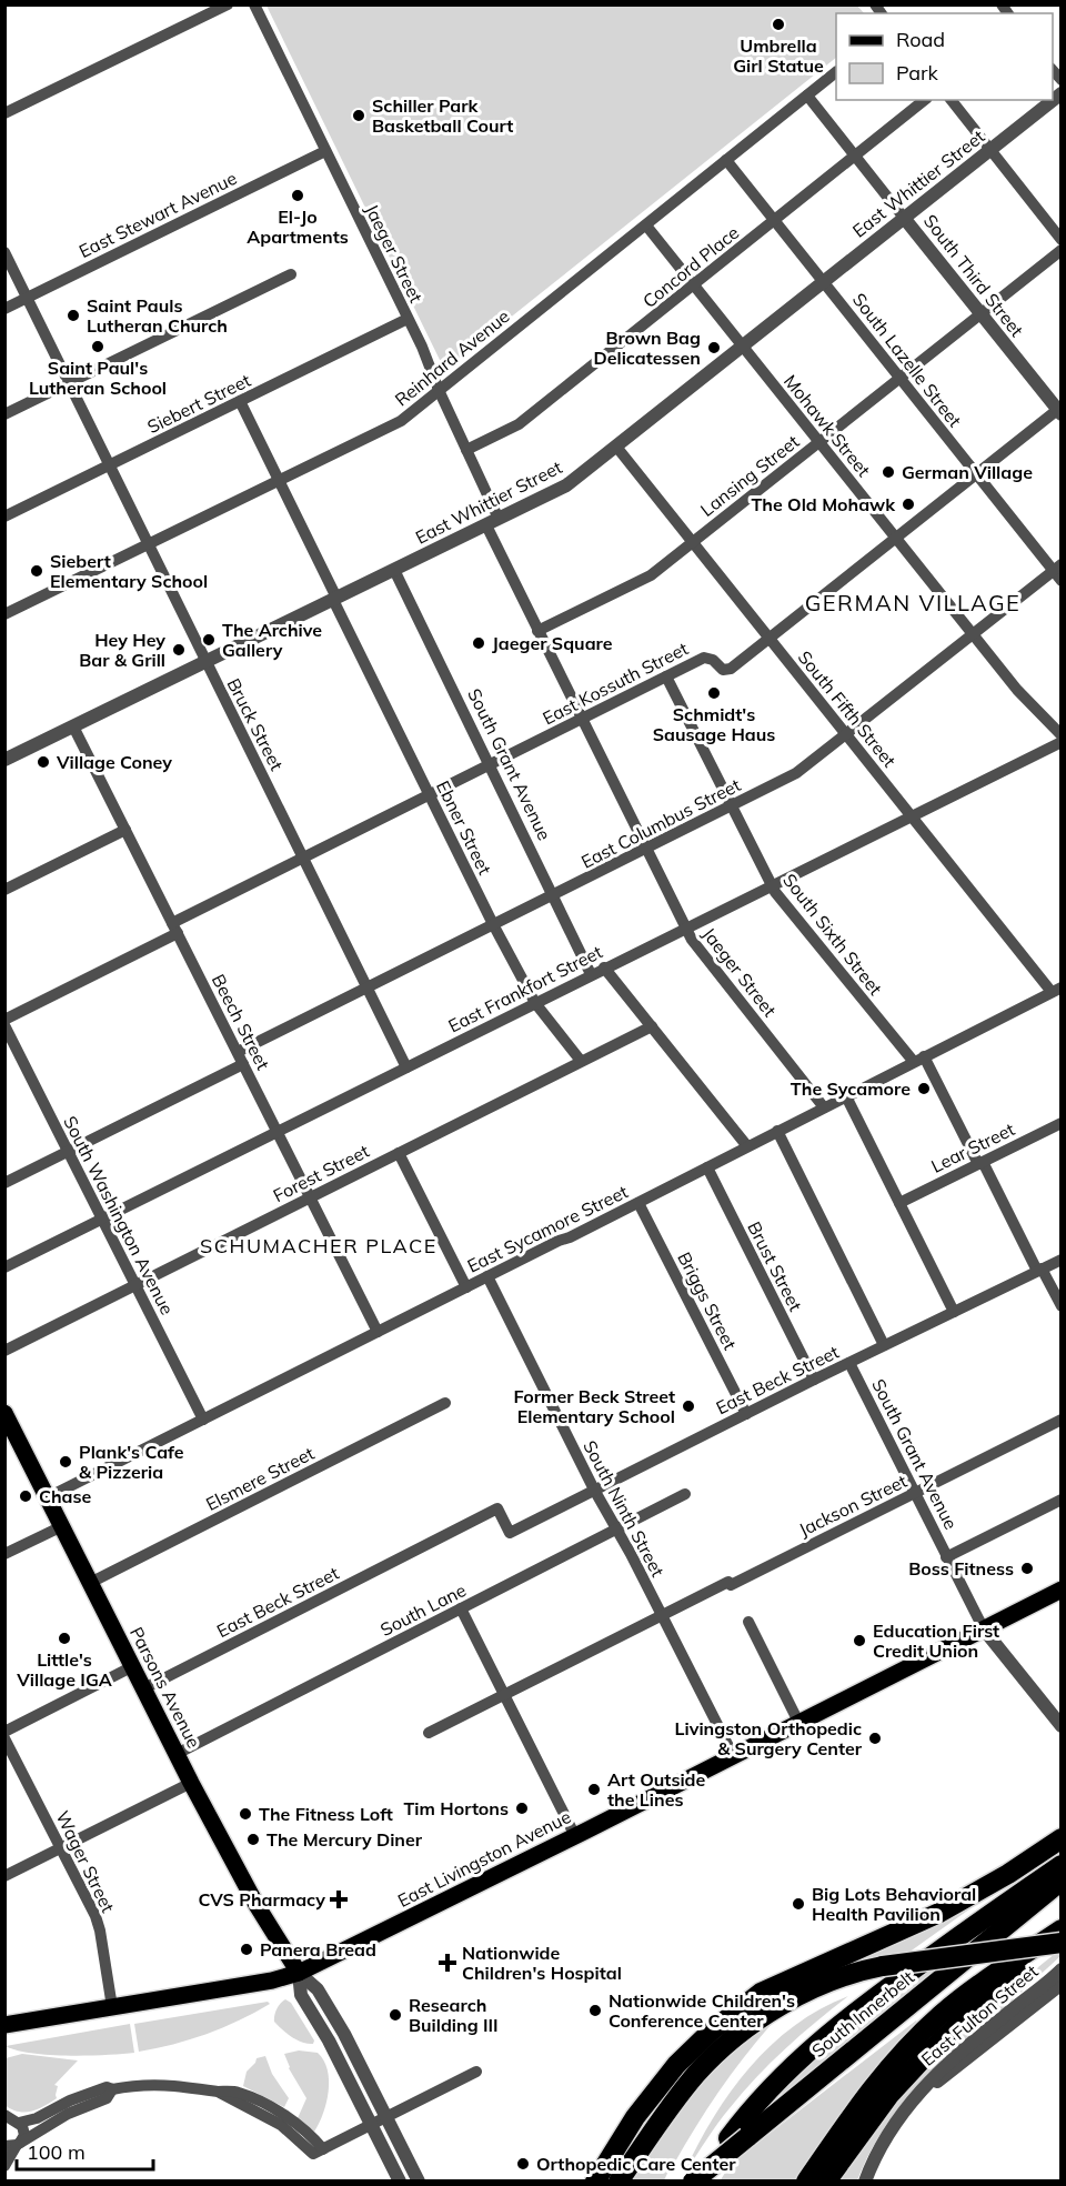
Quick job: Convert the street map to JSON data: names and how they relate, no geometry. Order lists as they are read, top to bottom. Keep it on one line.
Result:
{"streets":{"highway":["South Innerbelt"],"main road":["Parsons Avenue","East Livingston Avenue"],"street":["East Whittier Street","East Stewart Avenue","Jaeger Street","Concord Place","South Third Street","Reinhard Avenue","South Lazelle Street","Siebert Street","Mohawk Street","Lansing Street","East Kossuth Street","South Fifth Street","Bruck Street","South Grant Avenue","East Columbus Street","Ebner Street","South Sixth Street","East Frankfort Street","Beech Street","Lear Street","Forest Street","South Washington Avenue","East Sycamore Street","Brust Street","Briggs Street","East Beck Street","Elsmere Street","Jackson Street","South Ninth Street","South Lane","Wager Street","East Fulton Street"]},"crossings":[["East Whittier Street","Jaeger Street"],["East Whittier Street","South Third Street"],["East Whittier Street","South Lazelle Street"],["East Whittier Street","Mohawk Street"],["East Whittier Street","South Fifth Street"],["East Whittier Street","Bruck Street"],["East Whittier Street","South Grant Avenue"],["East Whittier Street","Ebner Street"],["East Whittier Street","Beech Street"],["East Stewart Avenue","Jaeger Street"],["East Stewart Avenue","Bruck Street"],["Jaeger Street","Concord Place"],["Jaeger Street","Reinhard Avenue"],["Jaeger Street","Siebert Street"],["Jaeger Street","Lansing Street"],["Jaeger Street","East Kossuth Street"],["Jaeger Street","East Columbus Street"],["Jaeger Street","East Frankfort Street"],["Jaeger Street","East Sycamore Street"],["Concord Place","South Third Street"],["Concord Place","South Lazelle Street"],["Concord Place","Mohawk Street"],["South Third Street","Reinhard Avenue"],["South Third Street","Lansing Street"],["South Third Street","East Kossuth Street"],["Reinhard Avenue","South Lazelle Street"],["Reinhard Avenue","Mohawk Street"],["Reinhard Avenue","Bruck Street"],["Reinhard Avenue","Ebner Street"],["South Lazelle Street","Lansing Street"],["South Lazelle Street","East Kossuth Street"],["South Lazelle Street","East Columbus Street"],["Siebert Street","Bruck Street"],["Siebert Street","Ebner Street"],["Mohawk Street","Lansing Street"],["Mohawk Street","East Kossuth Street"],["Mohawk Street","East Columbus Street"],["Lansing Street","South Fifth Street"],["East Kossuth Street","South Fifth Street"],["East Kossuth Street","Bruck Street"],["East Kossuth Street","South Grant Avenue"],["East Kossuth Street","Ebner Street"],["East Kossuth Street","South Sixth Street"],["East Kossuth Street","Beech Street"],["South Fifth Street","East Columbus Street"],["South Fifth Street","East Frankfort Street"],["South Fifth Street","East Sycamore Street"],["Bruck Street","East Columbus Street"],["Bruck Street","East Frankfort Street"],["South Grant Avenue","East Columbus Street"],["South Grant Avenue","East Frankfort Street"],["South Grant Avenue","East Beck Street"],["South Grant Avenue","Jackson Street"],["South Grant Avenue","East Livingston Avenue"],["East Columbus Street","Ebner Street"],["East Columbus Street","South Sixth Street"],["East Columbus Street","Beech Street"],["Ebner Street","East Frankfort Street"],["Ebner Street","Forest Street"],["South Sixth Street","East Frankfort Street"],["South Sixth Street","Lear Street"],["South Sixth Street","East Sycamore Street"],["South Sixth Street","East Beck Street"],["East Frankfort Street","Beech Street"],["East Frankfort Street","South Washington Avenue"],["Beech Street","Forest Street"],["Beech Street","East Sycamore Street"],["Forest Street","South Washington Avenue"],["South Washington Avenue","East Sycamore Street"],["East Sycamore Street","Brust Street"],["East Sycamore Street","Briggs Street"],["East Sycamore Street","South Ninth Street"],["East Sycamore Street","Parsons Avenue"],["Brust Street","East Beck Street"],["Briggs Street","East Beck Street"],["East Beck Street","South Ninth Street"],["East Beck Street","Parsons Avenue"],["Elsmere Street","Parsons Avenue"],["Jackson Street","South Ninth Street"],["South Ninth Street","South Lane"],["South Ninth Street","East Livingston Avenue"],["South Lane","Parsons Avenue"],["Parsons Avenue","East Livingston Avenue"],["East Livingston Avenue","Wager Street"]],"districts":["GERMAN VILLAGE","SCHUMACHER PLACE"],"places":{"other":["Umbrella Girl Statue","Schiller Park Basketball Court","El-Jo Apartments","Saint Pauls Lutheran Church","Saint Paul's Lutheran School","Brown Bag Delicatessen","German Village","The Old Mohawk","Siebert Elementary School","The Archive Gallery","Jaeger Square","Hey Hey Bar & Grill","Schmidt's Sausage Haus","Village Coney","The Sycamore","Former Beck Street Elementary School","Plank's Cafe & Pizzeria","Chase","Boss Fitness","Little's Village IGA","Education First Credit Union","Livingston Orthopedic & Surgery Center","Art Outside the Lines","Tim Hortons","The Fitness Loft","The Mercury Diner","Big Lots Behavioral Health Pavilion","Panera Bread","Nationwide Children's Conference Center","Research Building III","Orthopedic Care Center"],"health":["CVS Pharmacy","Nationwide Children's Hospital"]},"legend":["Road","Park"],"scale_bar":"100 m"}
